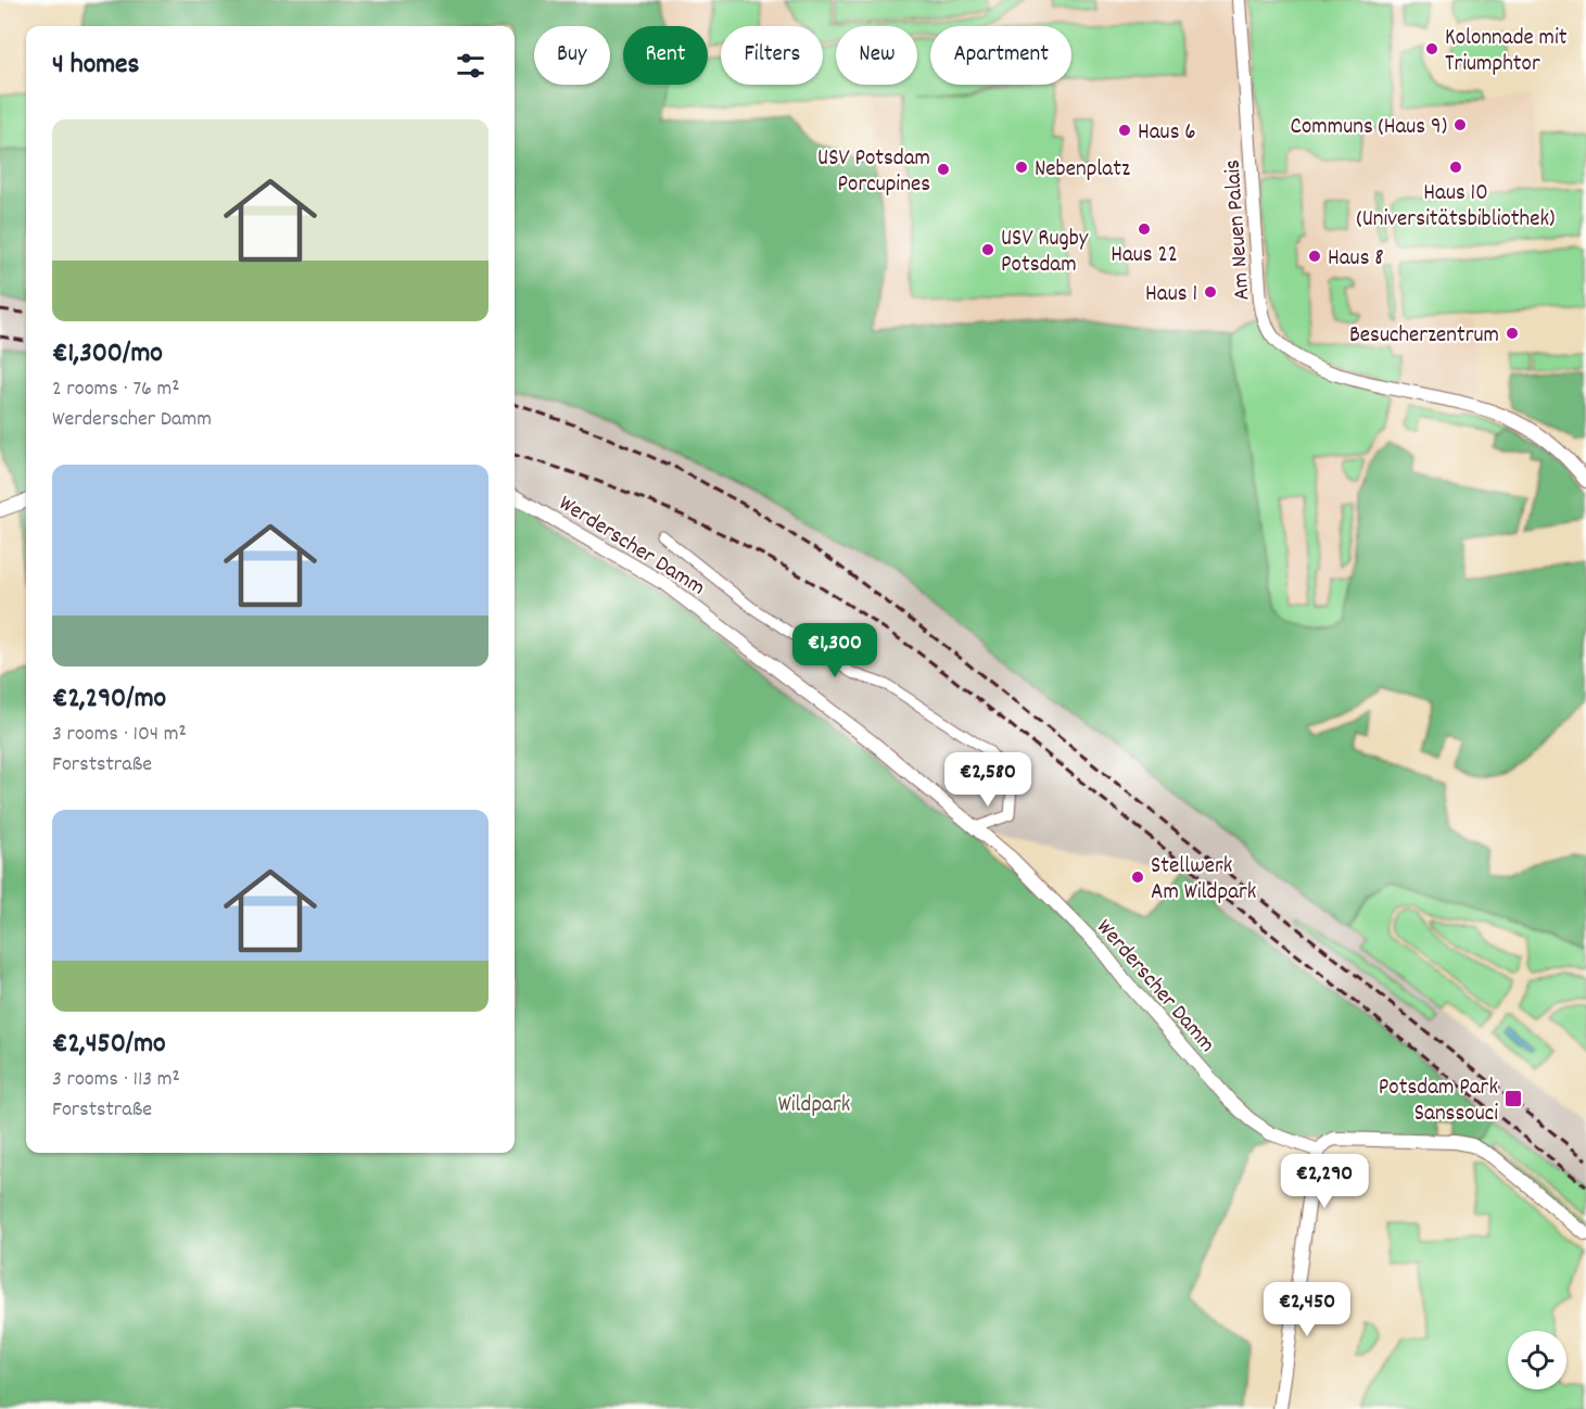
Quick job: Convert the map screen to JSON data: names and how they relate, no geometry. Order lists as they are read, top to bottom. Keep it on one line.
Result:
{"streets":{"street":["Am Neuen Palais","Werderscher Damm"]},"parks":["Wildpark"],"places":{"other":["Kolonnade mit Triumphtor","Communs (Haus 9)","Haus 6","Nebenplatz","Haus 10 (Universitätsbibliothek)","USV Potsdam Porcupines","Haus 22","USV Rugby Potsdam","Haus 8","Haus 1","Besucherzentrum","Stellwerk Am Wildpark"],"transit":["Potsdam Park Sanssouci"]},"page":{"chip":["Buy","Rent","Filters","New","Apartment"],"heading":"4 homes","list":[{"name":"€1,300/mo","note":"2 rooms · 76 m² · Werderscher Damm"},{"name":"€2,290/mo","note":"3 rooms · 104 m² · Forststraße"},{"name":"€2,450/mo","note":"3 rooms · 113 m² · Forststraße"}],"price":["€1,300","€2,580","€2,290","€2,450"]}}
